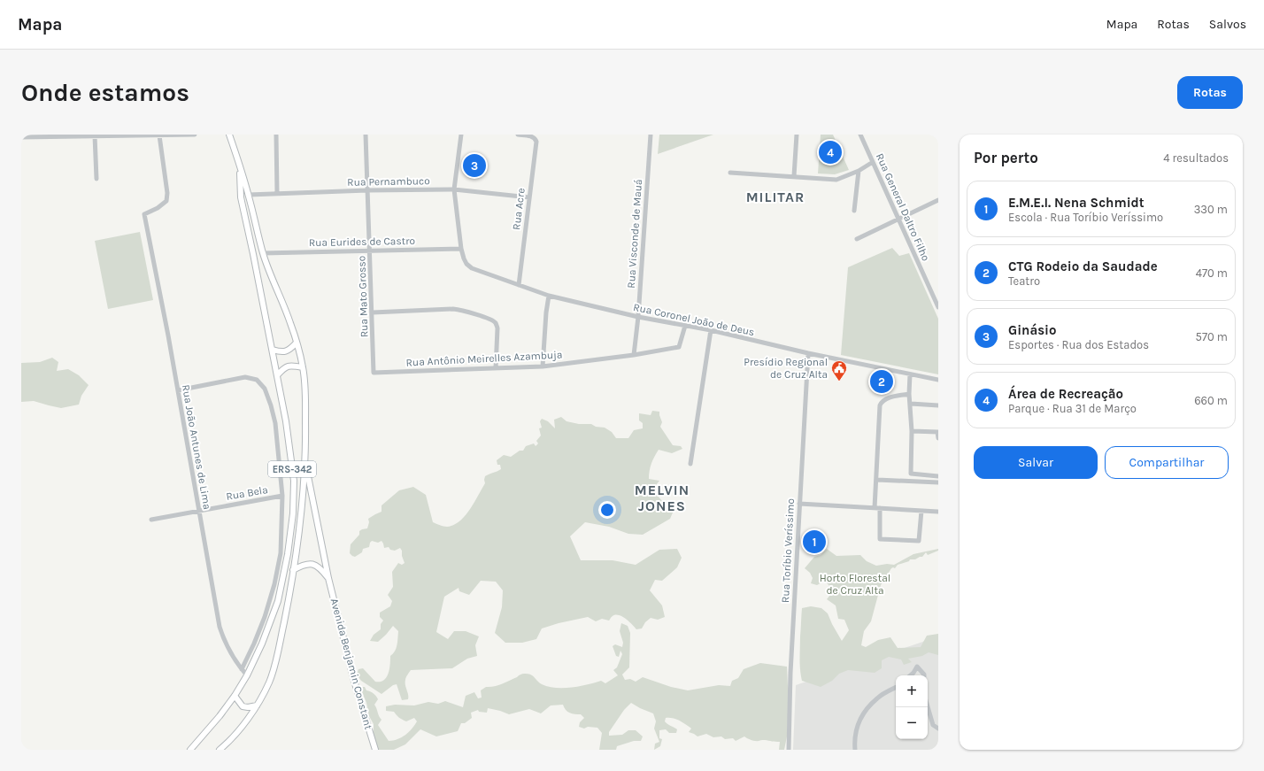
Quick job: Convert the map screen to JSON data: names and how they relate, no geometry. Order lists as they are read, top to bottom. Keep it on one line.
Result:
{"streets":{"main road":["ERS-342","Avenida Benjamin Constant"],"street":["Rua Pernambuco","Rua General Daltro Filho","Rua Acre","Rua Visconde de Mauá","Rua Eurides de Castro","Rua Mato Grosso","Rua Coronel João de Deus","Rua Antônio Meirelles Azambuja","Rua João Antunes de Lima","Rua Bela","Rua Toríbio Veríssimo"]},"crossings":[["Rua Pernambuco","Rua Acre"],["Rua Pernambuco","Rua Mato Grosso"],["Rua Pernambuco","Rua Coronel João de Deus"],["Rua Pernambuco","ERS-342"],["Rua Acre","Rua Coronel João de Deus"],["Rua Visconde de Mauá","Rua Coronel João de Deus"],["Rua Visconde de Mauá","Rua Antônio Meirelles Azambuja"],["Rua Eurides de Castro","Rua Mato Grosso"],["Rua Eurides de Castro","Rua Coronel João de Deus"],["Rua Eurides de Castro","ERS-342"],["Rua Mato Grosso","Rua Antônio Meirelles Azambuja"],["Rua Coronel João de Deus","Rua Antônio Meirelles Azambuja"],["Rua Coronel João de Deus","Rua Toríbio Veríssimo"],["Rua João Antunes de Lima","ERS-342"],["Rua João Antunes de Lima","Rua Bela"],["ERS-342","Avenida Benjamin Constant"]],"districts":["MILITAR","MELVIN JONES"],"parks":["Horto Florestal de Cruz Alta"],"places":{"public building":["Presídio Regional de Cruz Alta"]},"page":{"header":"Mapa","nav":["Mapa","Rotas","Salvos"],"buttons":["Rotas",["Salvar","Compartilhar"]],"title":"Onde estamos","heading":["Por perto","4 resultados"],"pins":["4","3","2","1"],"list":[{"mark":"1","name":"E.M.E.I. Nena Schmidt","note":"Escola · Rua Toríbio Veríssimo","value":"330 m"},{"mark":"2","name":"CTG Rodeio da Saudade","note":"Teatro","value":"470 m"},{"mark":"3","name":"Ginásio","note":"Esportes · Rua dos Estados","value":"570 m"},{"mark":"4","name":"Área de Recreação","note":"Parque · Rua 31 de Março","value":"660 m"}],"map_buttons":["+","−"]}}
